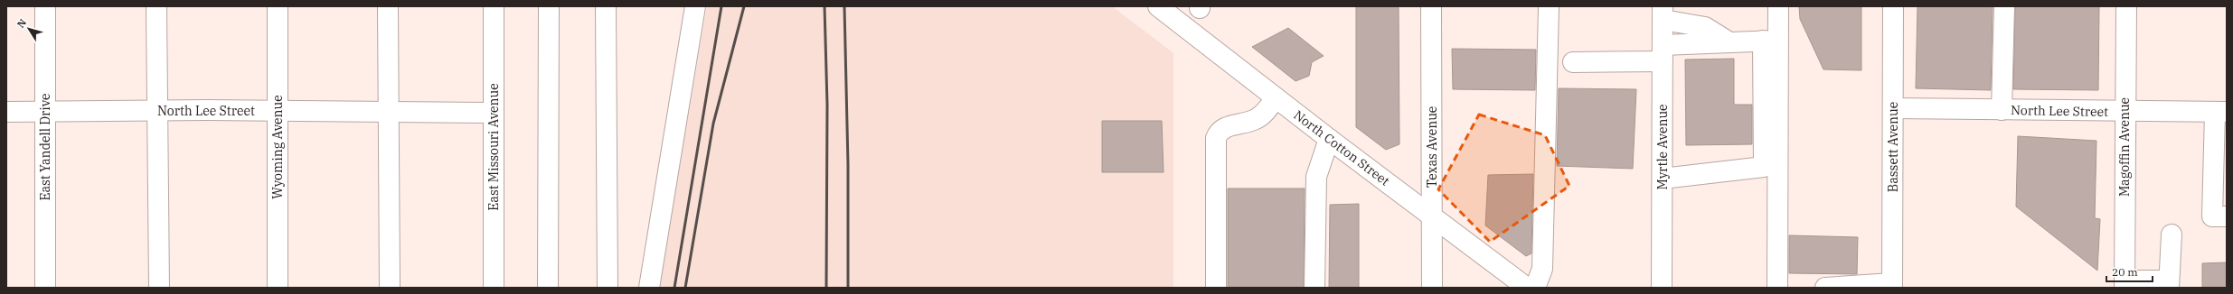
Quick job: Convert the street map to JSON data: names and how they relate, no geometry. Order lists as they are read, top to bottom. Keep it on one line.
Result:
{"streets":{"main road":["North Lee Street","East Yandell Drive","Wyoming Avenue","East Missouri Avenue","Texas Avenue","Myrtle Avenue","Bassett Avenue","Magoffin Avenue","North Cotton Street"]},"crossings":[["North Lee Street","East Yandell Drive"],["North Lee Street","Wyoming Avenue"],["North Lee Street","East Missouri Avenue"],["North Lee Street","Bassett Avenue"],["North Lee Street","Magoffin Avenue"],["Texas Avenue","North Cotton Street"]],"scale_bar":"20 m","north":"top left"}
